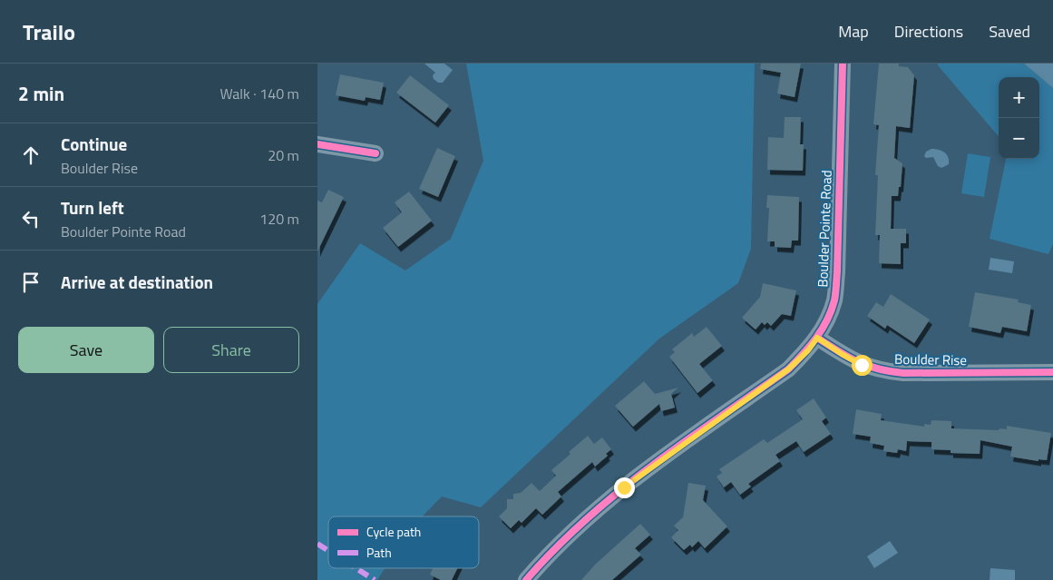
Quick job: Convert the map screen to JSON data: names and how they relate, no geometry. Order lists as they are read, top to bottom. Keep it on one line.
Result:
{"streets":{"street":["Boulder Pointe Road","Boulder Rise"]},"crossings":[["Boulder Pointe Road","Boulder Rise"]],"legend":["Cycle path","Path"],"page":{"header":"Trailo","nav":["Map","Directions","Saved"],"heading":["2 min","Walk · 140 m"],"map_buttons":["+","−"],"list":[["Continue","Boulder Rise","20 m"],["Turn left","Boulder Pointe Road","120 m"],"Arrive at destination"],"buttons":["Save","Share"]}}
